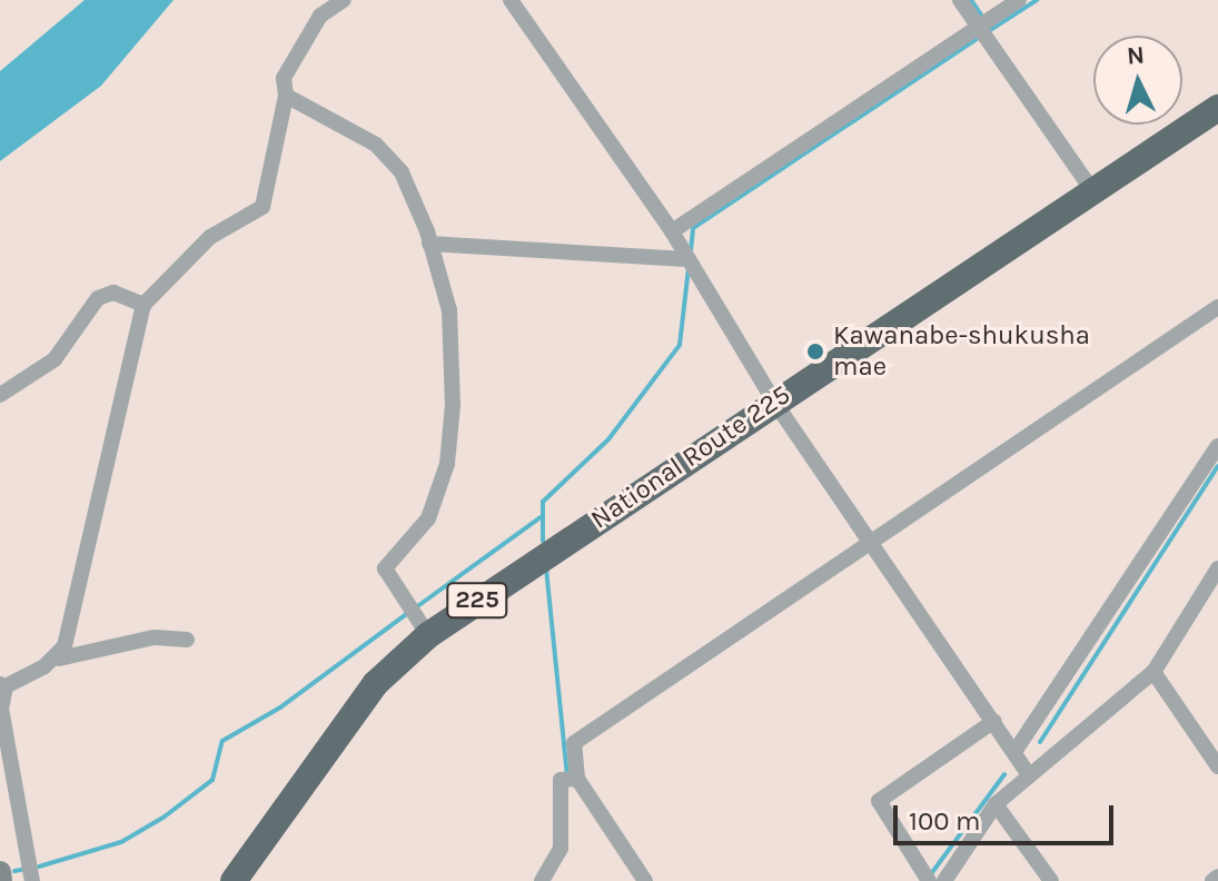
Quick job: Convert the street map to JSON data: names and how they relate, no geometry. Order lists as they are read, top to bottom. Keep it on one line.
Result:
{"streets":{"highway":["National Route 225","225"]},"places":["Kawanabe-shukusha mae"],"scale_bar":"100 m","north":"top"}
